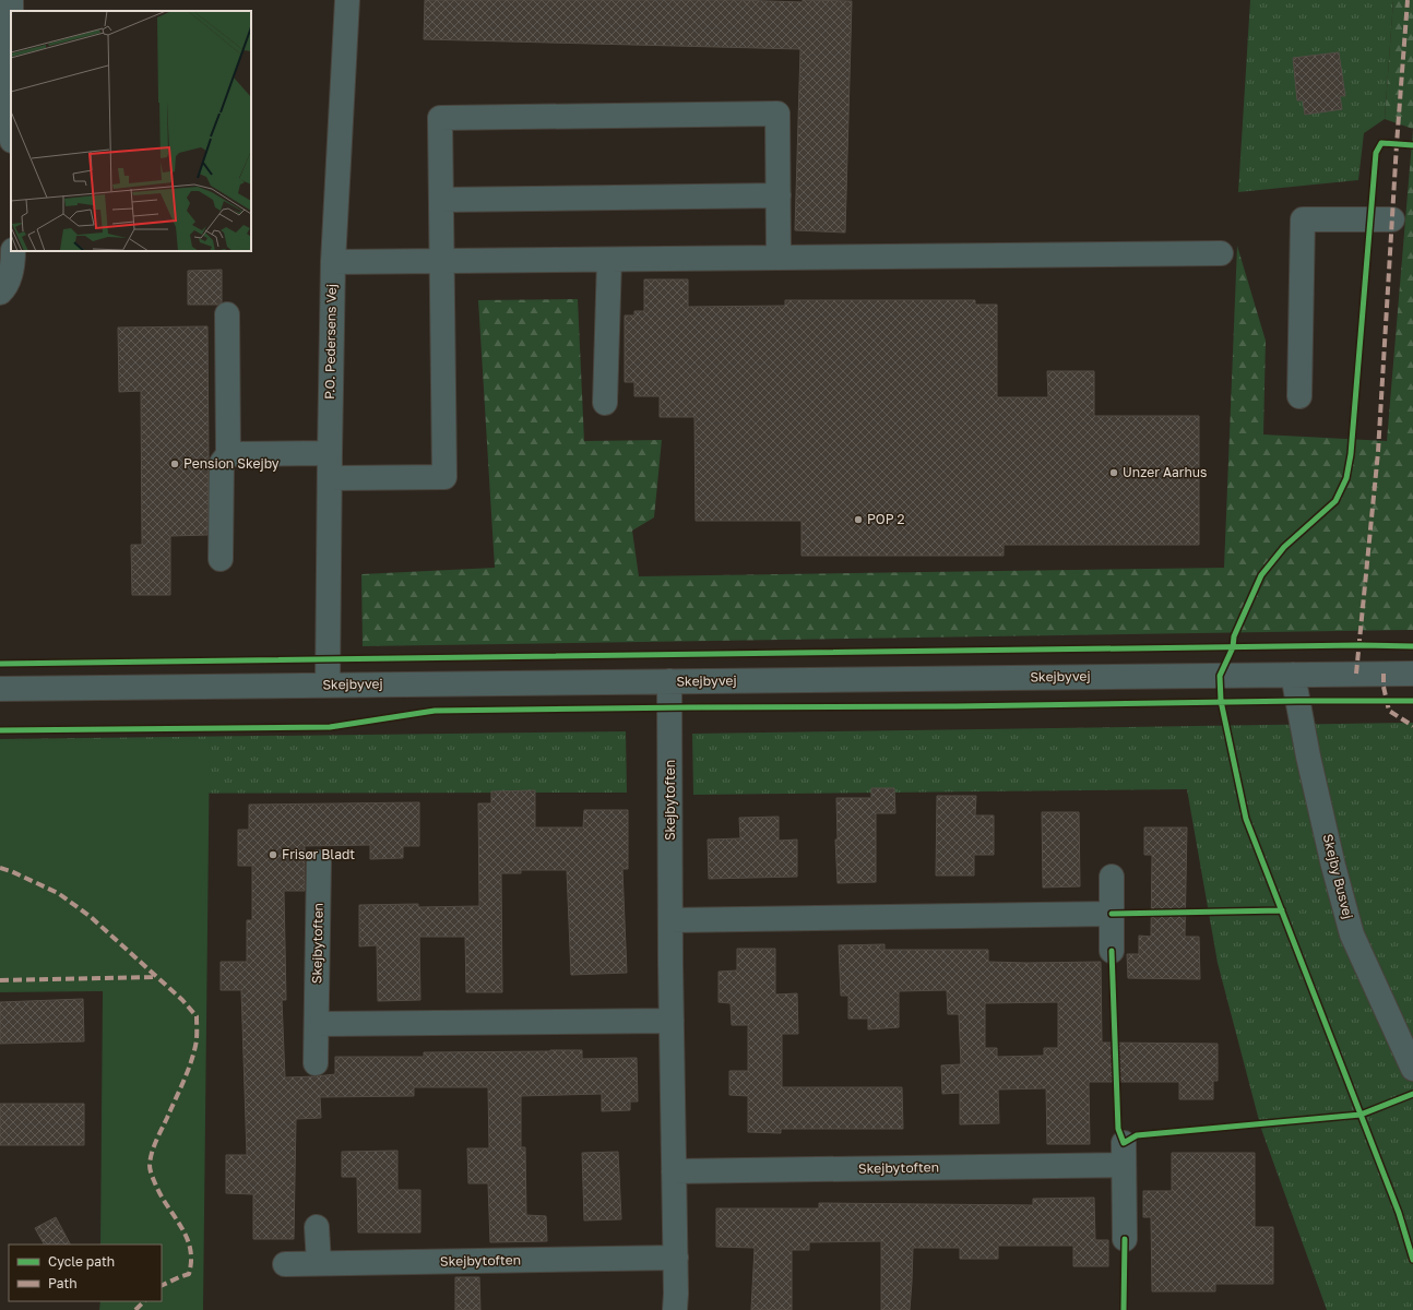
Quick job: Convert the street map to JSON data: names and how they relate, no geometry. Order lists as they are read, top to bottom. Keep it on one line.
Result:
{"streets":{"street":["P.O. Pedersens Vej","Skejbyvej","Skejbytoften","Skejby Busvej"]},"crossings":[["P.O. Pedersens Vej","Skejbyvej"],["Skejbyvej","Skejbytoften"],["Skejbyvej","Skejby Busvej"]],"places":["Pension Skejby","Unzer Aarhus","POP 2","Frisør Bladt"],"legend":["Cycle path","Path"]}
